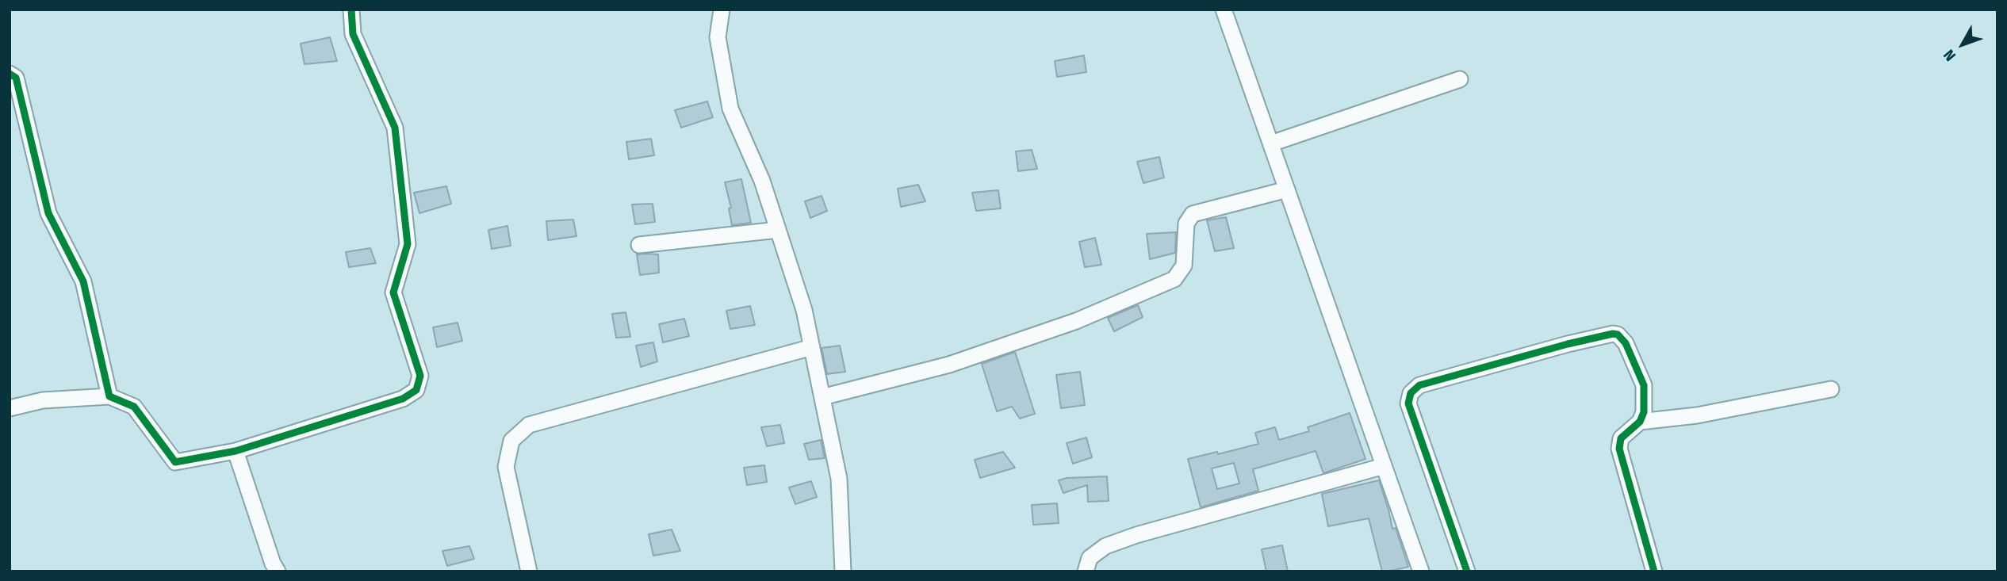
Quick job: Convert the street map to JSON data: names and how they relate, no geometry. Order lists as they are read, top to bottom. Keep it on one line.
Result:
{"north":"bottom left"}
